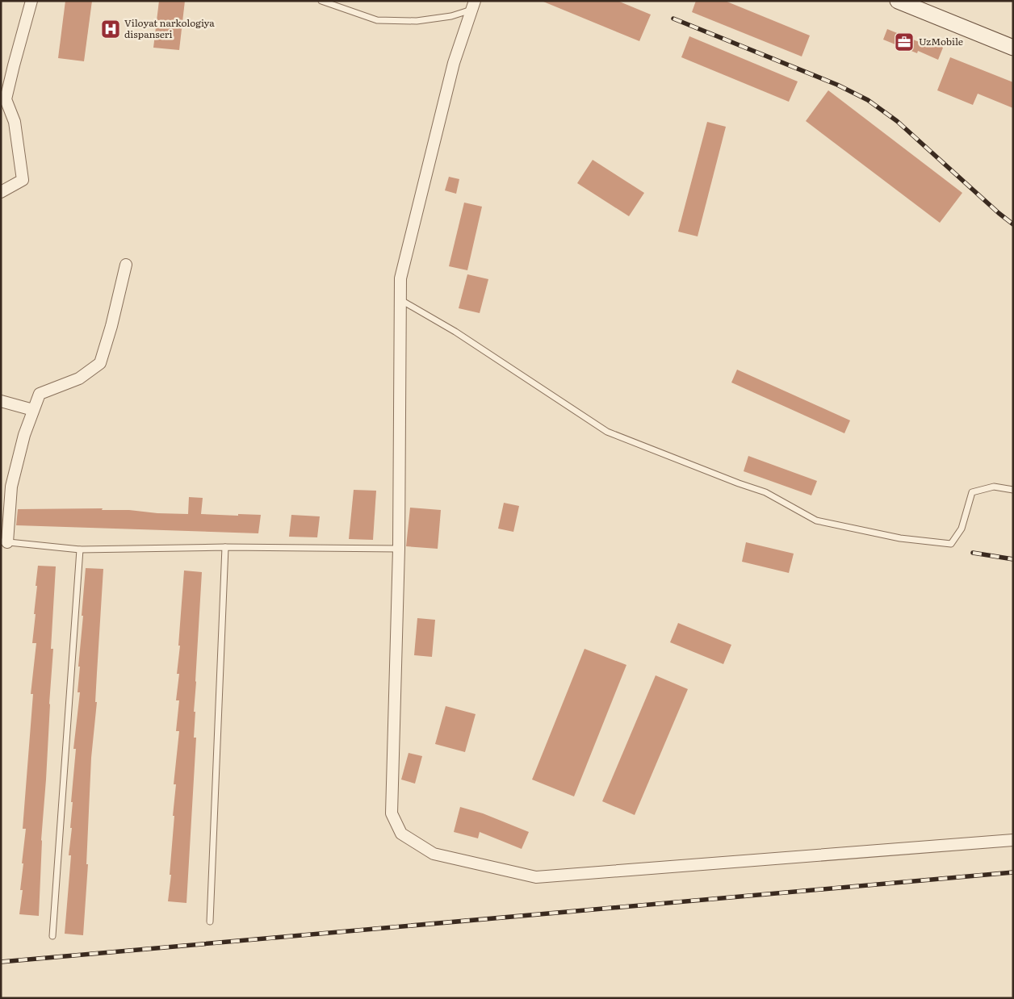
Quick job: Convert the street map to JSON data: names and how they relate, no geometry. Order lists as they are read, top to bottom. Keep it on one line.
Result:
{"places":{"hospital":["Viloyat narkologiya dispanseri"],"office":["UzMobile"]}}
